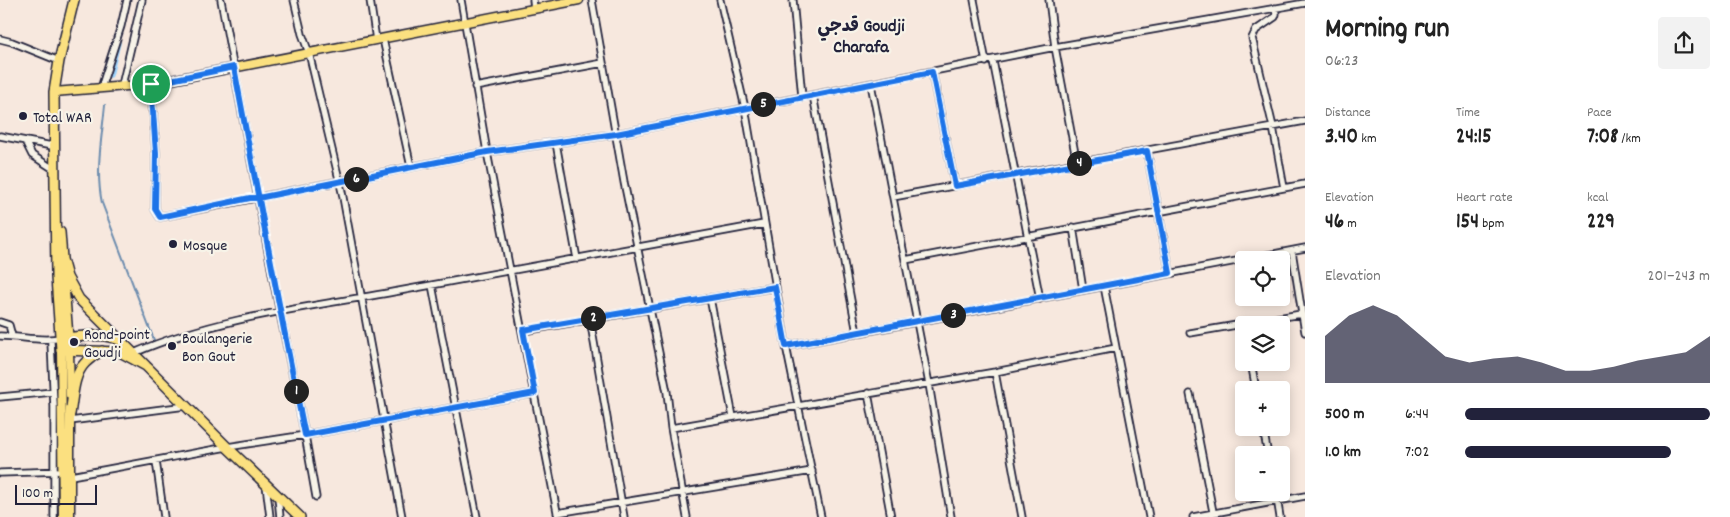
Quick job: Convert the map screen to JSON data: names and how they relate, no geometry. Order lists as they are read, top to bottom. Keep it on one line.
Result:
{"districts":["قدجي Goudji Charafa"],"places":["Total WAR","Mosque","Rond-point Goudji","Boulangerie Bon Gout"],"scale_bar":"100 m","page":{"heading":["Morning run","06:23"],"stats":[["Distance","3.40 km"],["Time","24:15"],["Pace","7:08 /km"],["Elevation","46 m"],["Heart rate","154 bpm"],["kcal","229"]],"pins":["5","4","6","3","2","1"],"map_buttons":["+","−"],"chart":["Elevation","201–243 m"],"list":[{"name":"500 m","note":"6:44"},{"name":"1.0 km","note":"7:02"}],"scale":"100 m"}}
